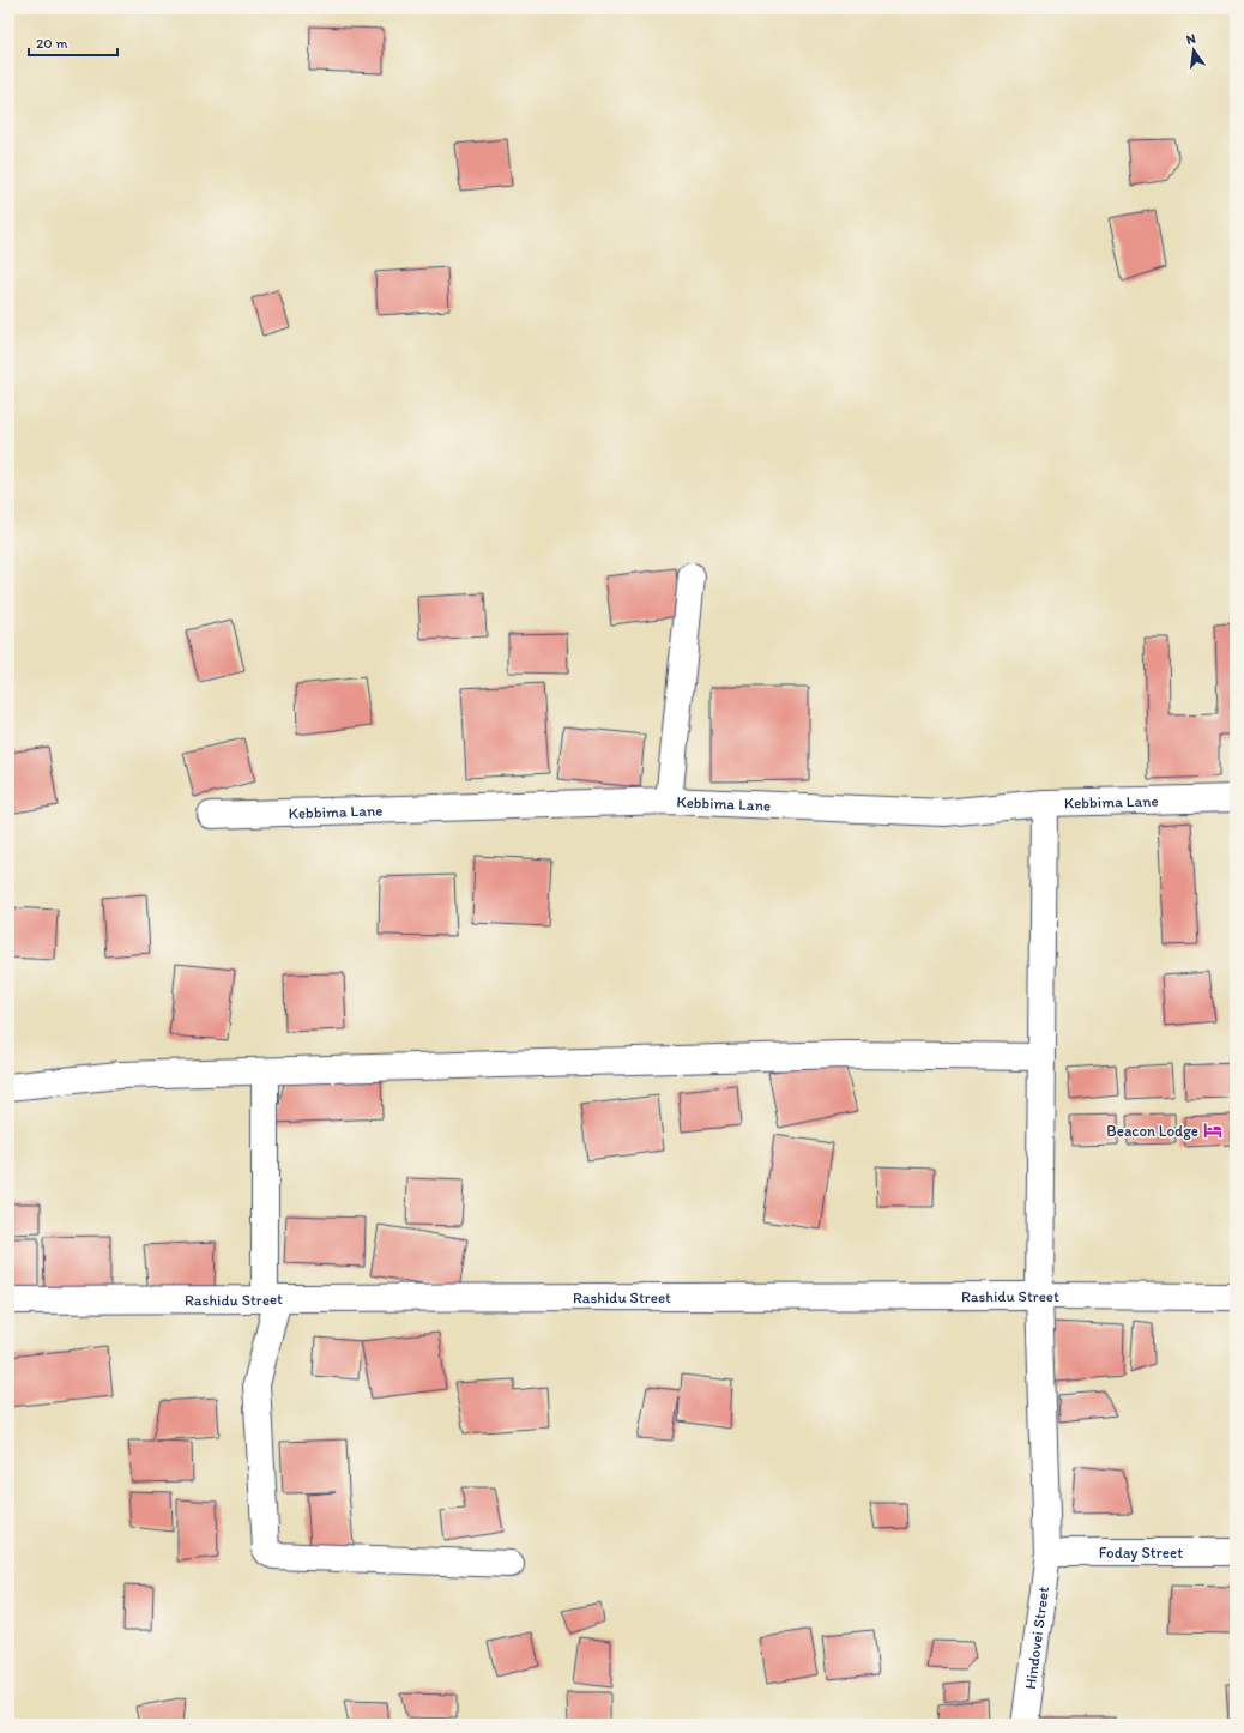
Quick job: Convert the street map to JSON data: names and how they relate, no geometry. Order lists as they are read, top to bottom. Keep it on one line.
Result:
{"streets":{"street":["Kebbima Lane","Rashidu Street","Foday Street","Hindovei Street"]},"crossings":[["Kebbima Lane","Hindovei Street"],["Rashidu Street","Hindovei Street"],["Foday Street","Hindovei Street"]],"places":{"hotel":["Beacon Lodge"]},"scale_bar":"20 m","north":"top"}
